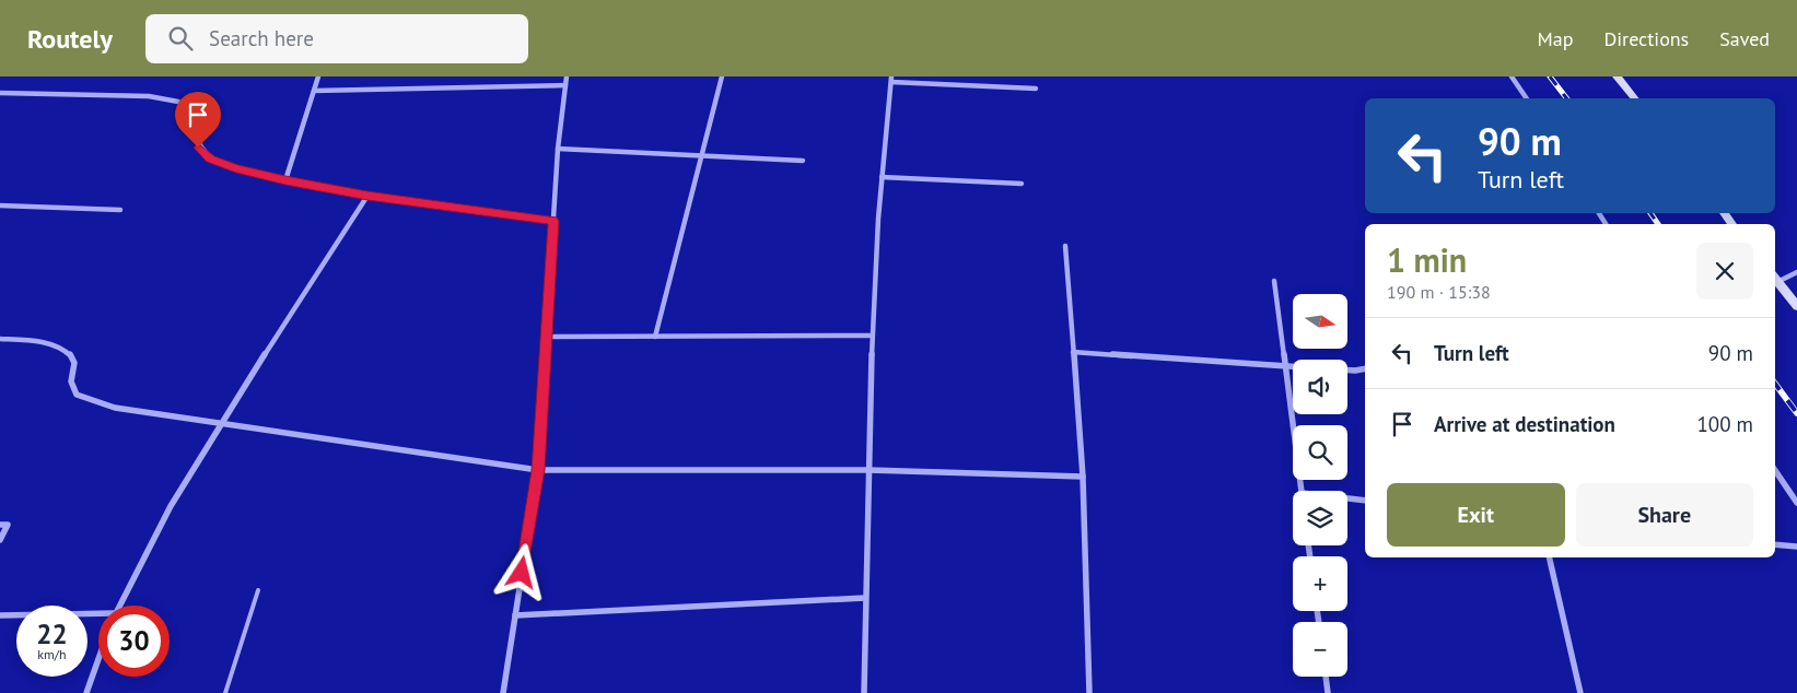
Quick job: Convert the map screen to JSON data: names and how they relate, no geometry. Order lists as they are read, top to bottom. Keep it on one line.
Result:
{"north":"right","page":{"header":"Routely","search":"Search here","nav":["Map","Directions","Saved"],"turn":["90 m","Turn left"],"heading":["1 min","190 m · 15:38"],"map_buttons":["+","−"],"list":[{"name":"Turn left","value":"90 m"},{"name":"Arrive at destination","value":"100 m"}],"buttons":["Exit","Share"],"speed":"22 km/h","limit":"30"}}
